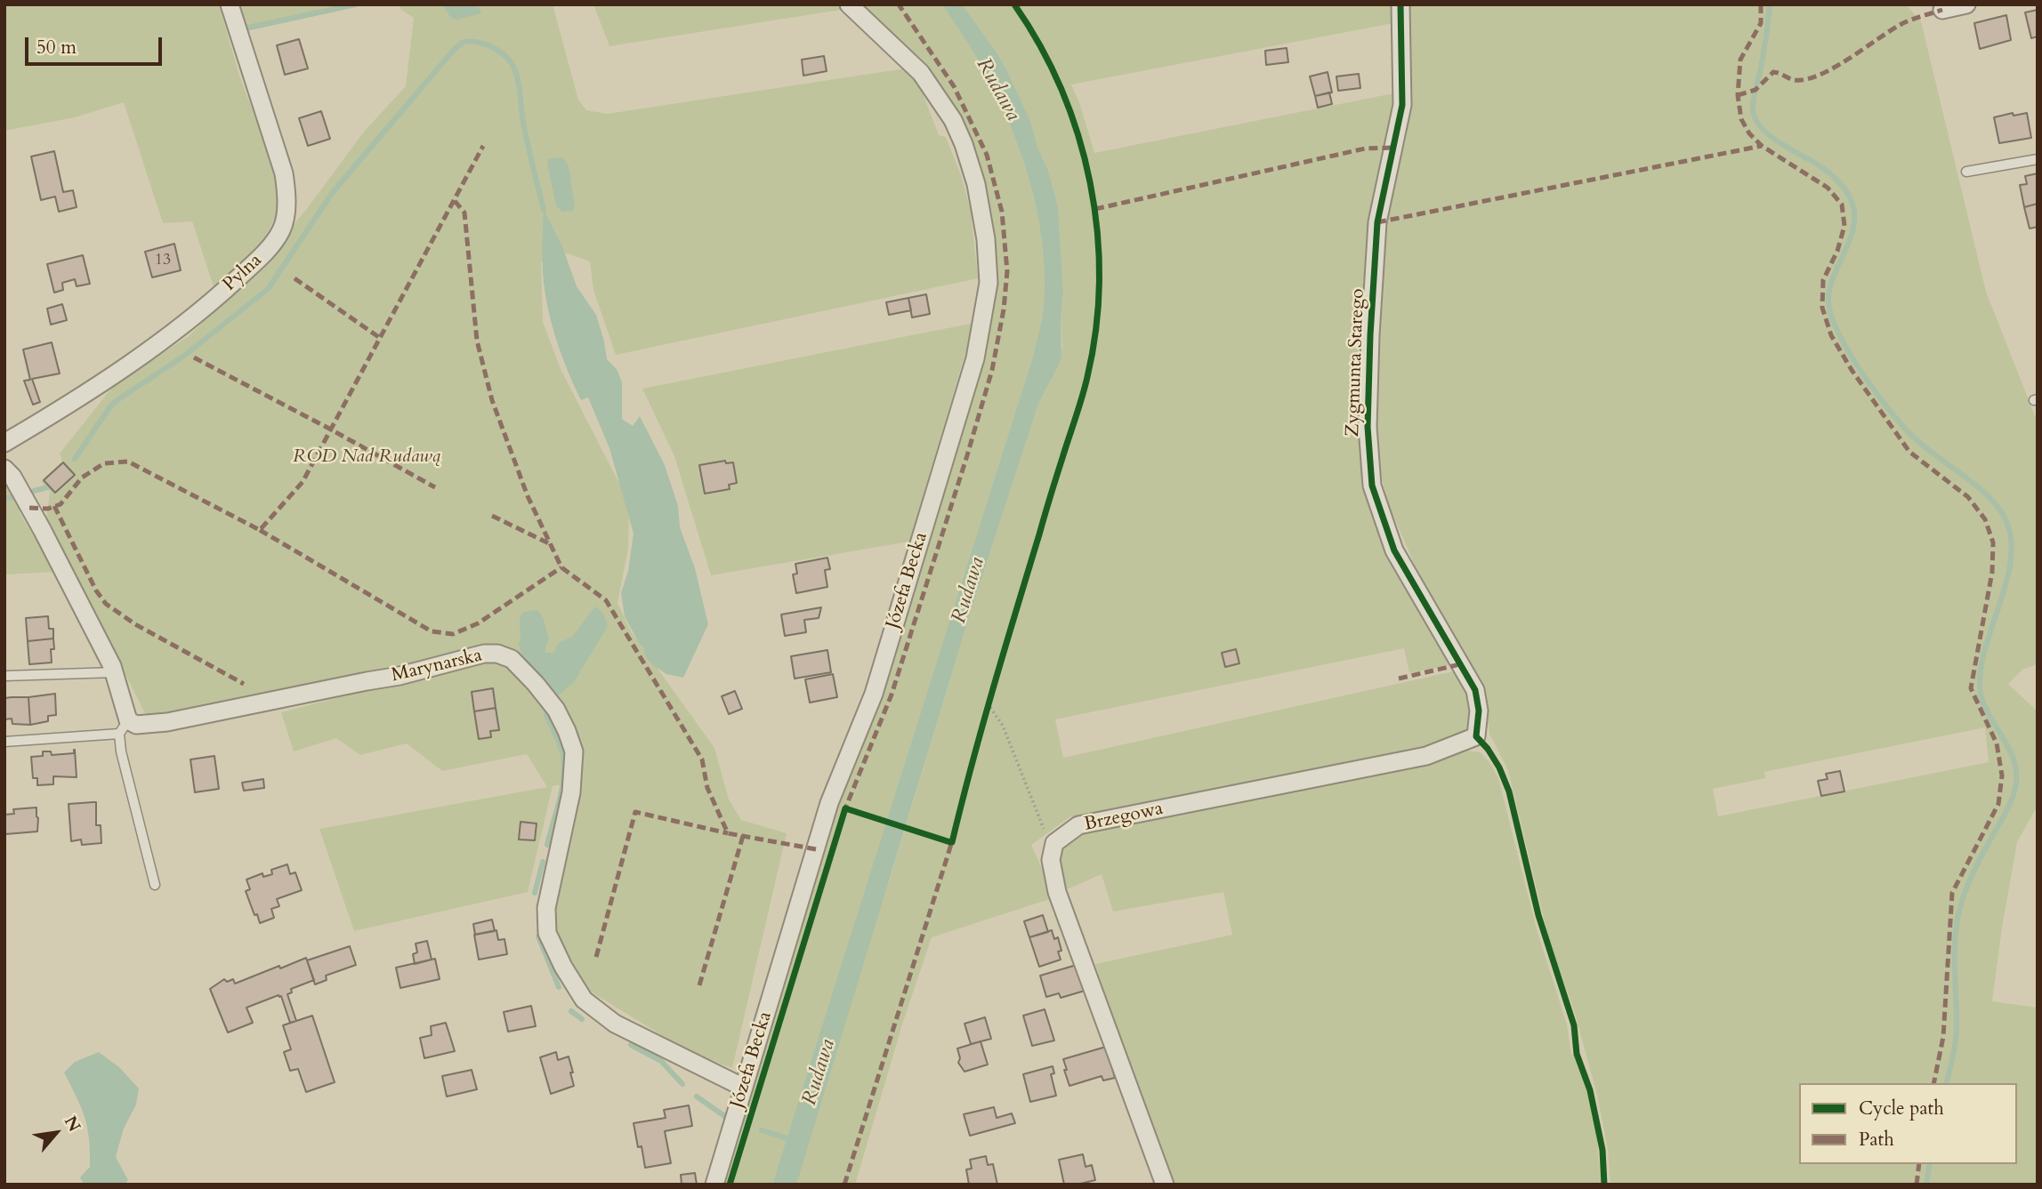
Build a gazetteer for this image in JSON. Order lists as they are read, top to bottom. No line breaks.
{"streets":{"street":["Pylna","Zygmunta Starego","Józefa Becka","Marynarska","Brzegowa"]},"crossings":[["Zygmunta Starego","Brzegowa"],["Józefa Becka","Marynarska"]],"water":["Rudawa"],"parks":["ROD Nad Rudawą"],"house_numbers":["13"],"legend":["Cycle path","Path"],"scale_bar":"50 m","north":"top right"}
